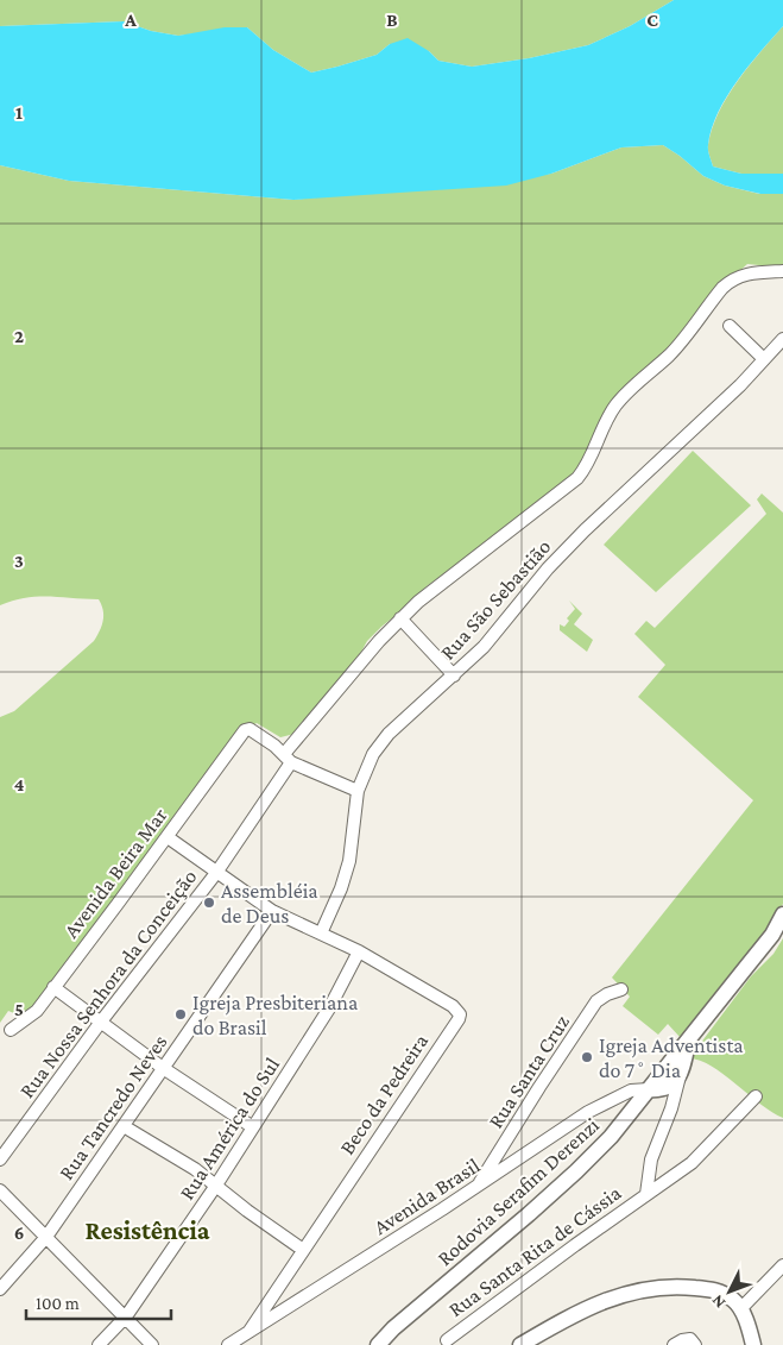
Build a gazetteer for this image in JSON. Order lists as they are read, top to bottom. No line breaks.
{"streets":{"main road":["Rodovia Serafim Derenzi"],"street":["Rua São Sebastião","Avenida Beira Mar","Rua Nossa Senhora da Conceição","Rua Santa Cruz","Beco da Pedreira","Rua Tancredo Neves","Rua América do Sul","Avenida Brasil","Rua Santa Rita de Cássia"]},"crossings":[["Rua São Sebastião","Beco da Pedreira"],["Avenida Beira Mar","Rua Nossa Senhora da Conceição"],["Avenida Beira Mar","Beco da Pedreira"],["Rua Nossa Senhora da Conceição","Beco da Pedreira"],["Rua Santa Cruz","Avenida Brasil"],["Beco da Pedreira","Rua Tancredo Neves"],["Beco da Pedreira","Rua América do Sul"],["Beco da Pedreira","Avenida Brasil"],["Rodovia Serafim Derenzi","Avenida Brasil"]],"districts":["Resistência"],"places":["Assembléia de Deus","Igreja Presbiteriana do Brasil","Igreja Adventista do 7˚ Dia"],"scale_bar":"100 m","north":"bottom left","grid":{"columns":["A","B","C"],"rows":["1","2","3","4","5","6"]}}
